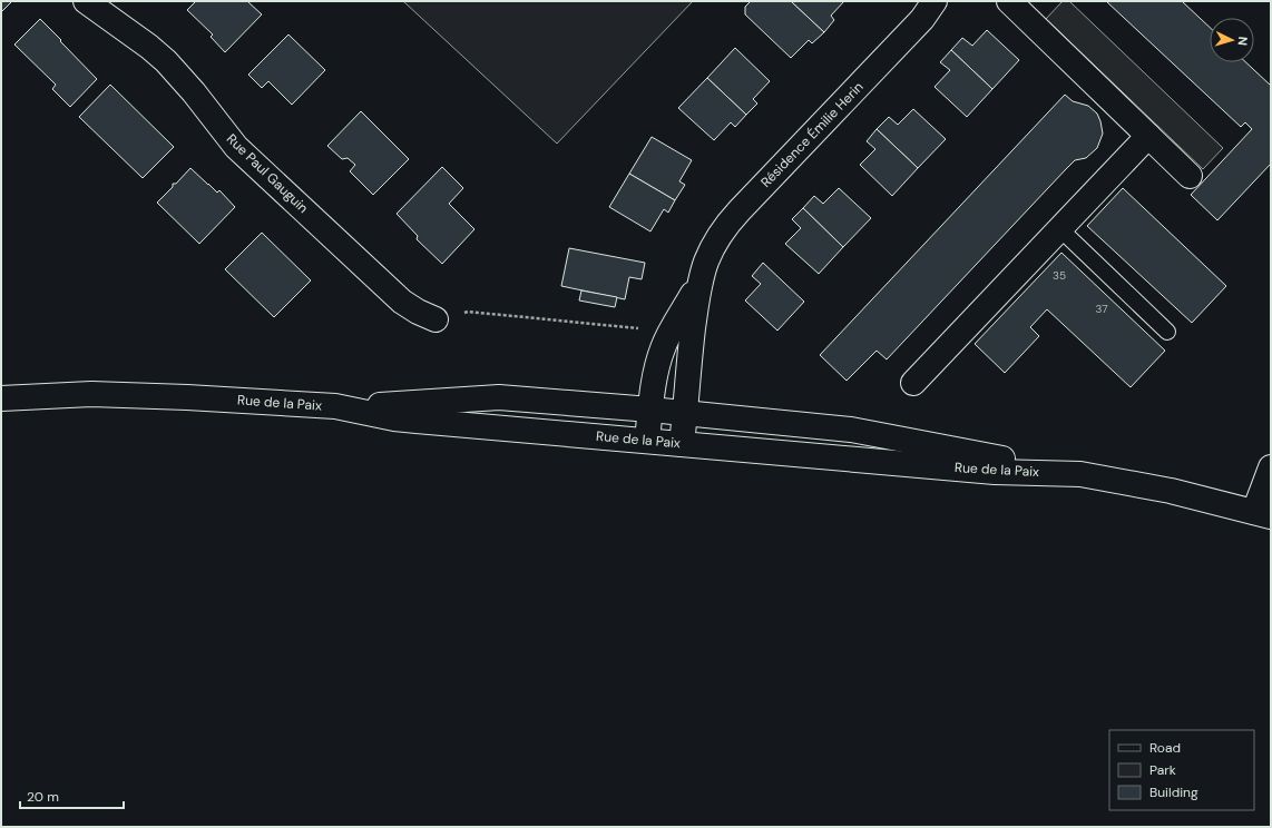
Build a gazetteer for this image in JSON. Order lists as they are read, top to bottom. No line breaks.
{"streets":{"main road":["Résidence Émilie Herin","Rue Paul Gauguin","Rue de la Paix"]},"crossings":[["Résidence Émilie Herin","Rue de la Paix"]],"house_numbers":["35","37"],"legend":["Road","Park","Building"],"scale_bar":"20 m","north":"right"}
